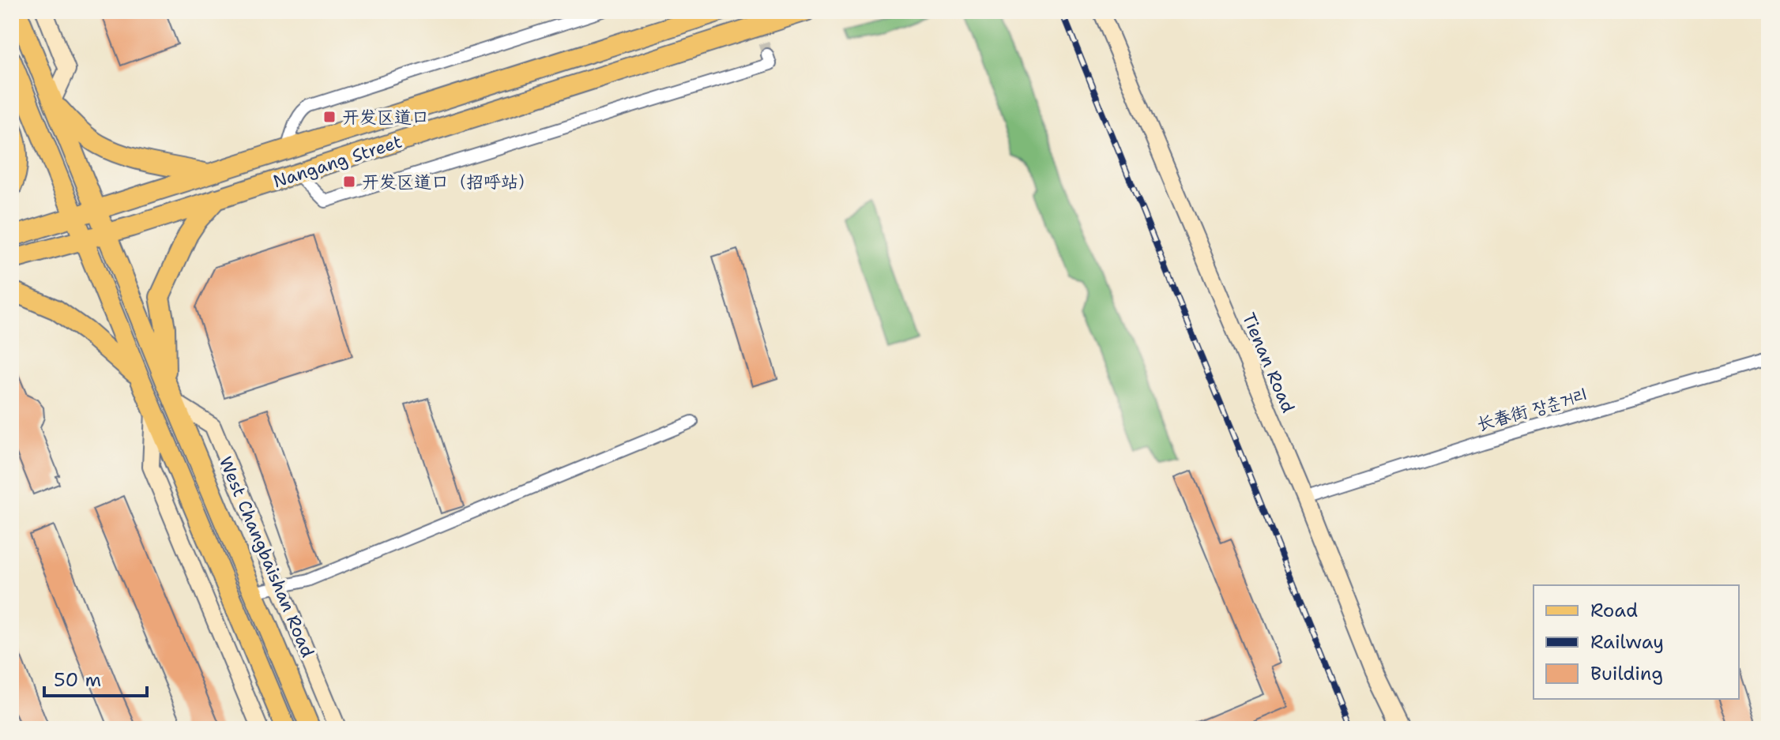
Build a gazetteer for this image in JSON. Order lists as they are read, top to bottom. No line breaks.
{"streets":{"main road":["Nangang Street","West Changbaishan Road"],"street":["Tienan Road","长春街 장춘거리"]},"crossings":[["Nangang Street","West Changbaishan Road"],["Tienan Road","长春街 장춘거리"]],"places":{"transit":["开发区道口","开发区道口（招呼站）"]},"legend":["Road","Railway","Building"],"scale_bar":"50 m"}
